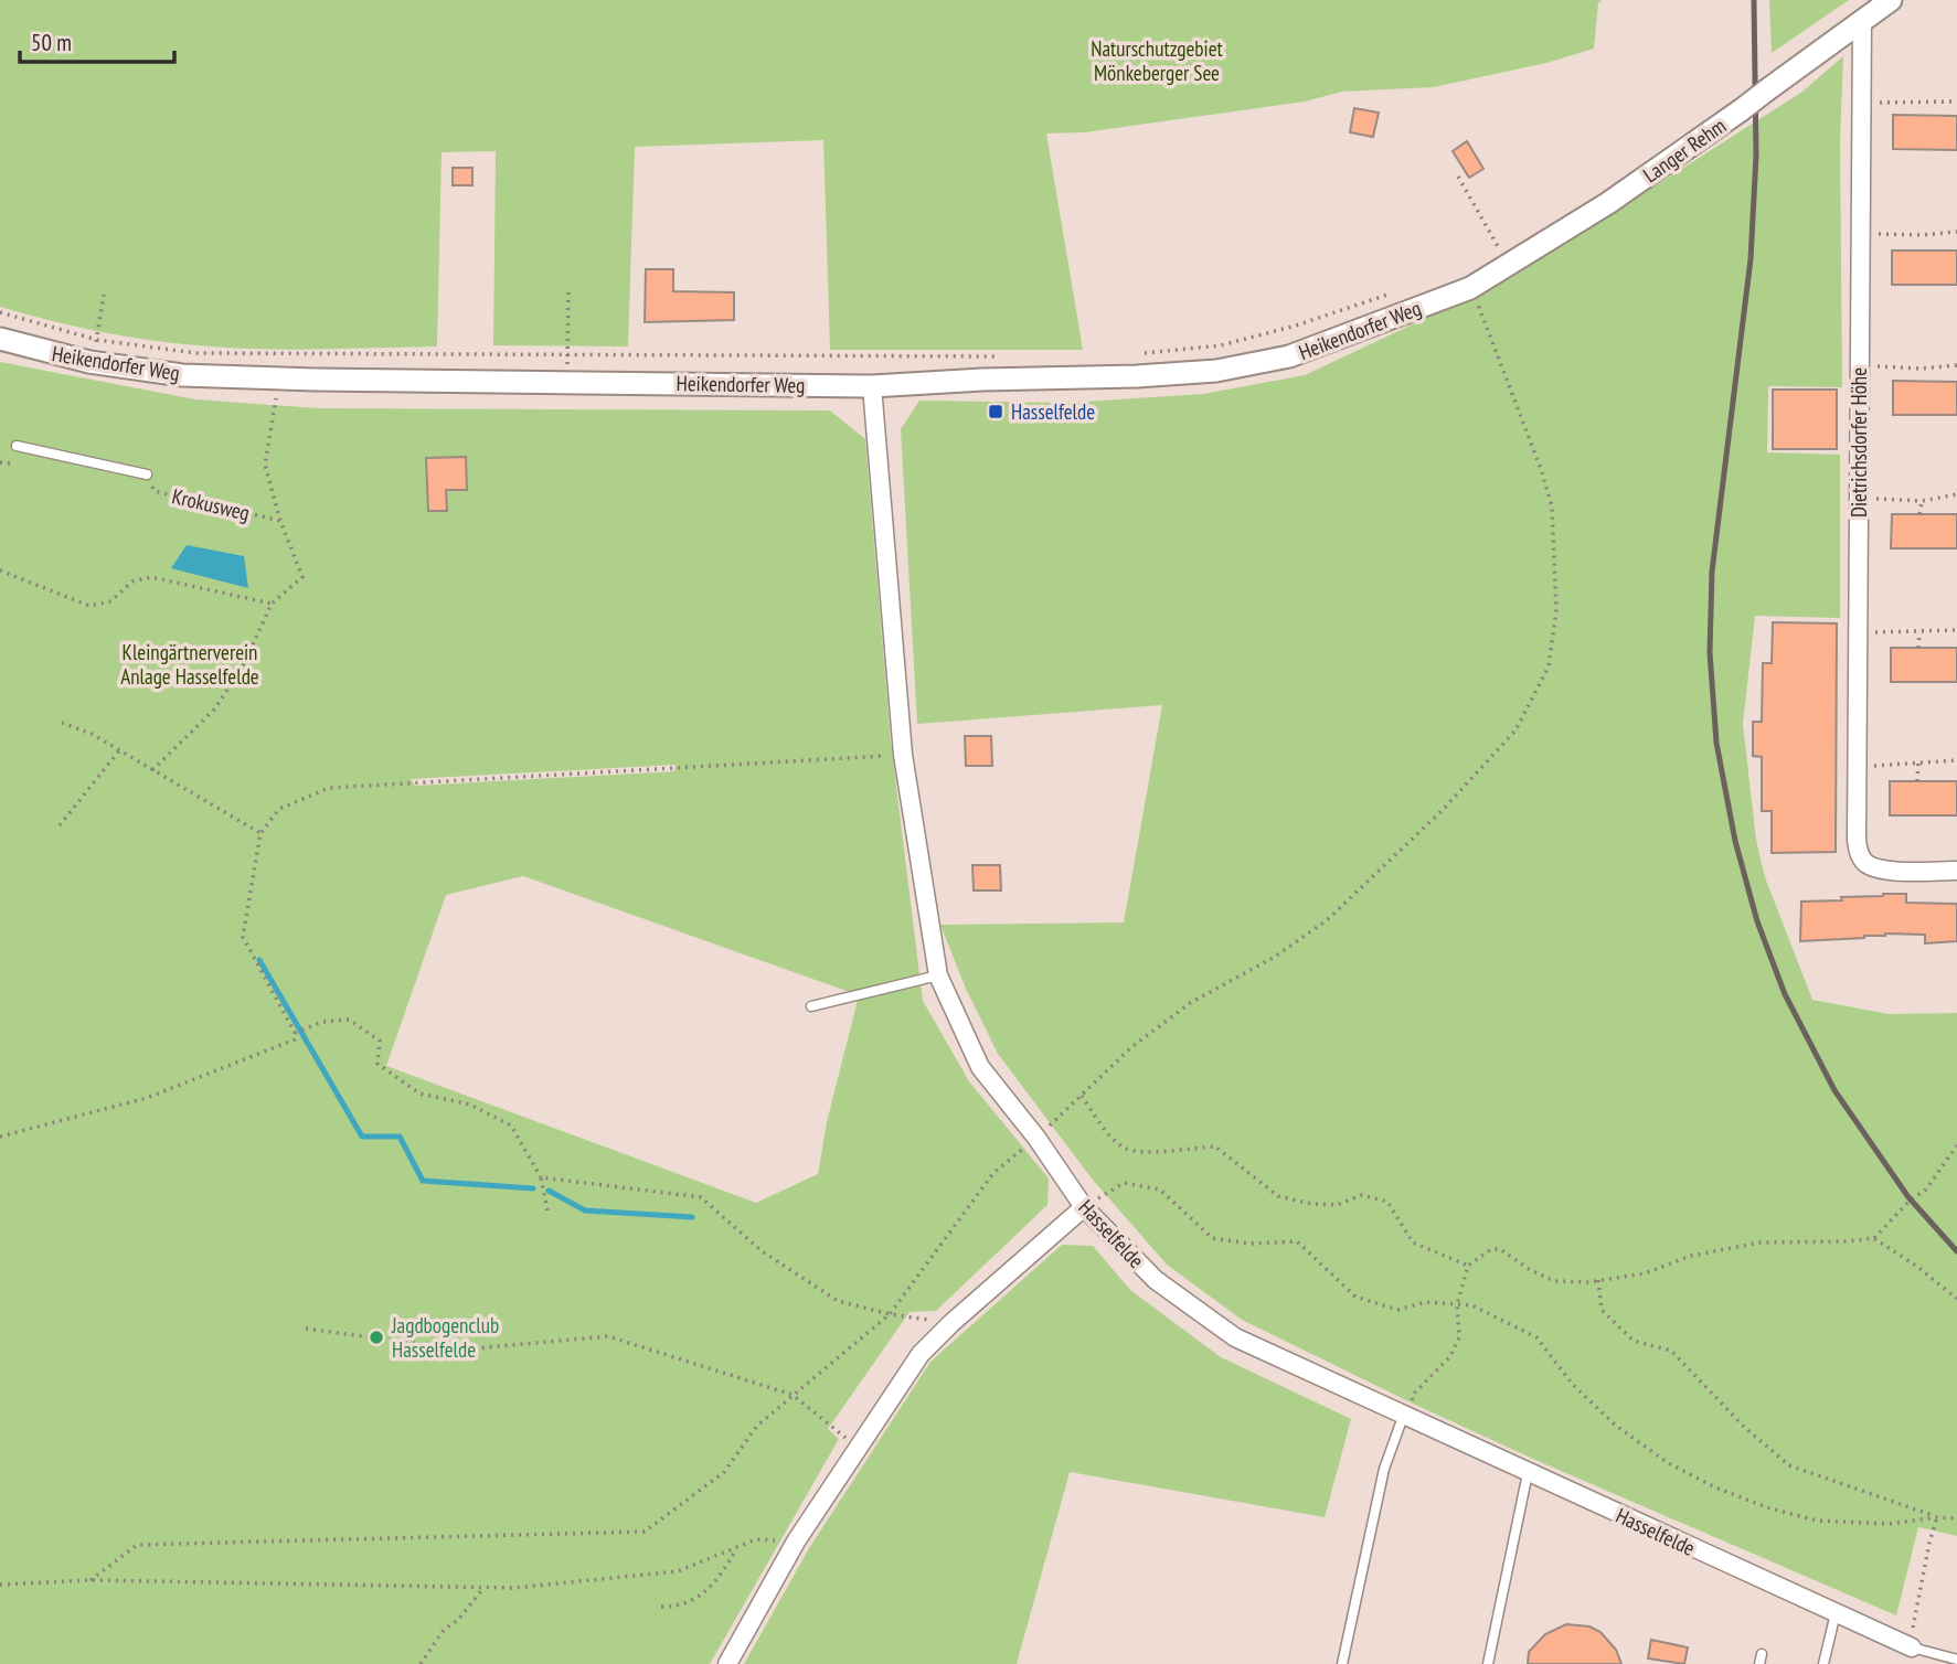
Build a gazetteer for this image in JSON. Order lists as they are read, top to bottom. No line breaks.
{"streets":{"street":["Langer Rehm","Heikendorfer Weg","Dietrichsdorfer Höhe","Hasselfelde"],"lane":["Krokusweg"]},"crossings":[["Langer Rehm","Heikendorfer Weg"],["Langer Rehm","Dietrichsdorfer Höhe"],["Heikendorfer Weg","Hasselfelde"]],"parks":["Naturschutzgebiet Mönkeberger See","Kleingärtnerverein Anlage Hasselfelde"],"places":{"transit":["Hasselfelde"],"other":["Jagdbogenclub Hasselfelde"]},"scale_bar":"50 m"}
